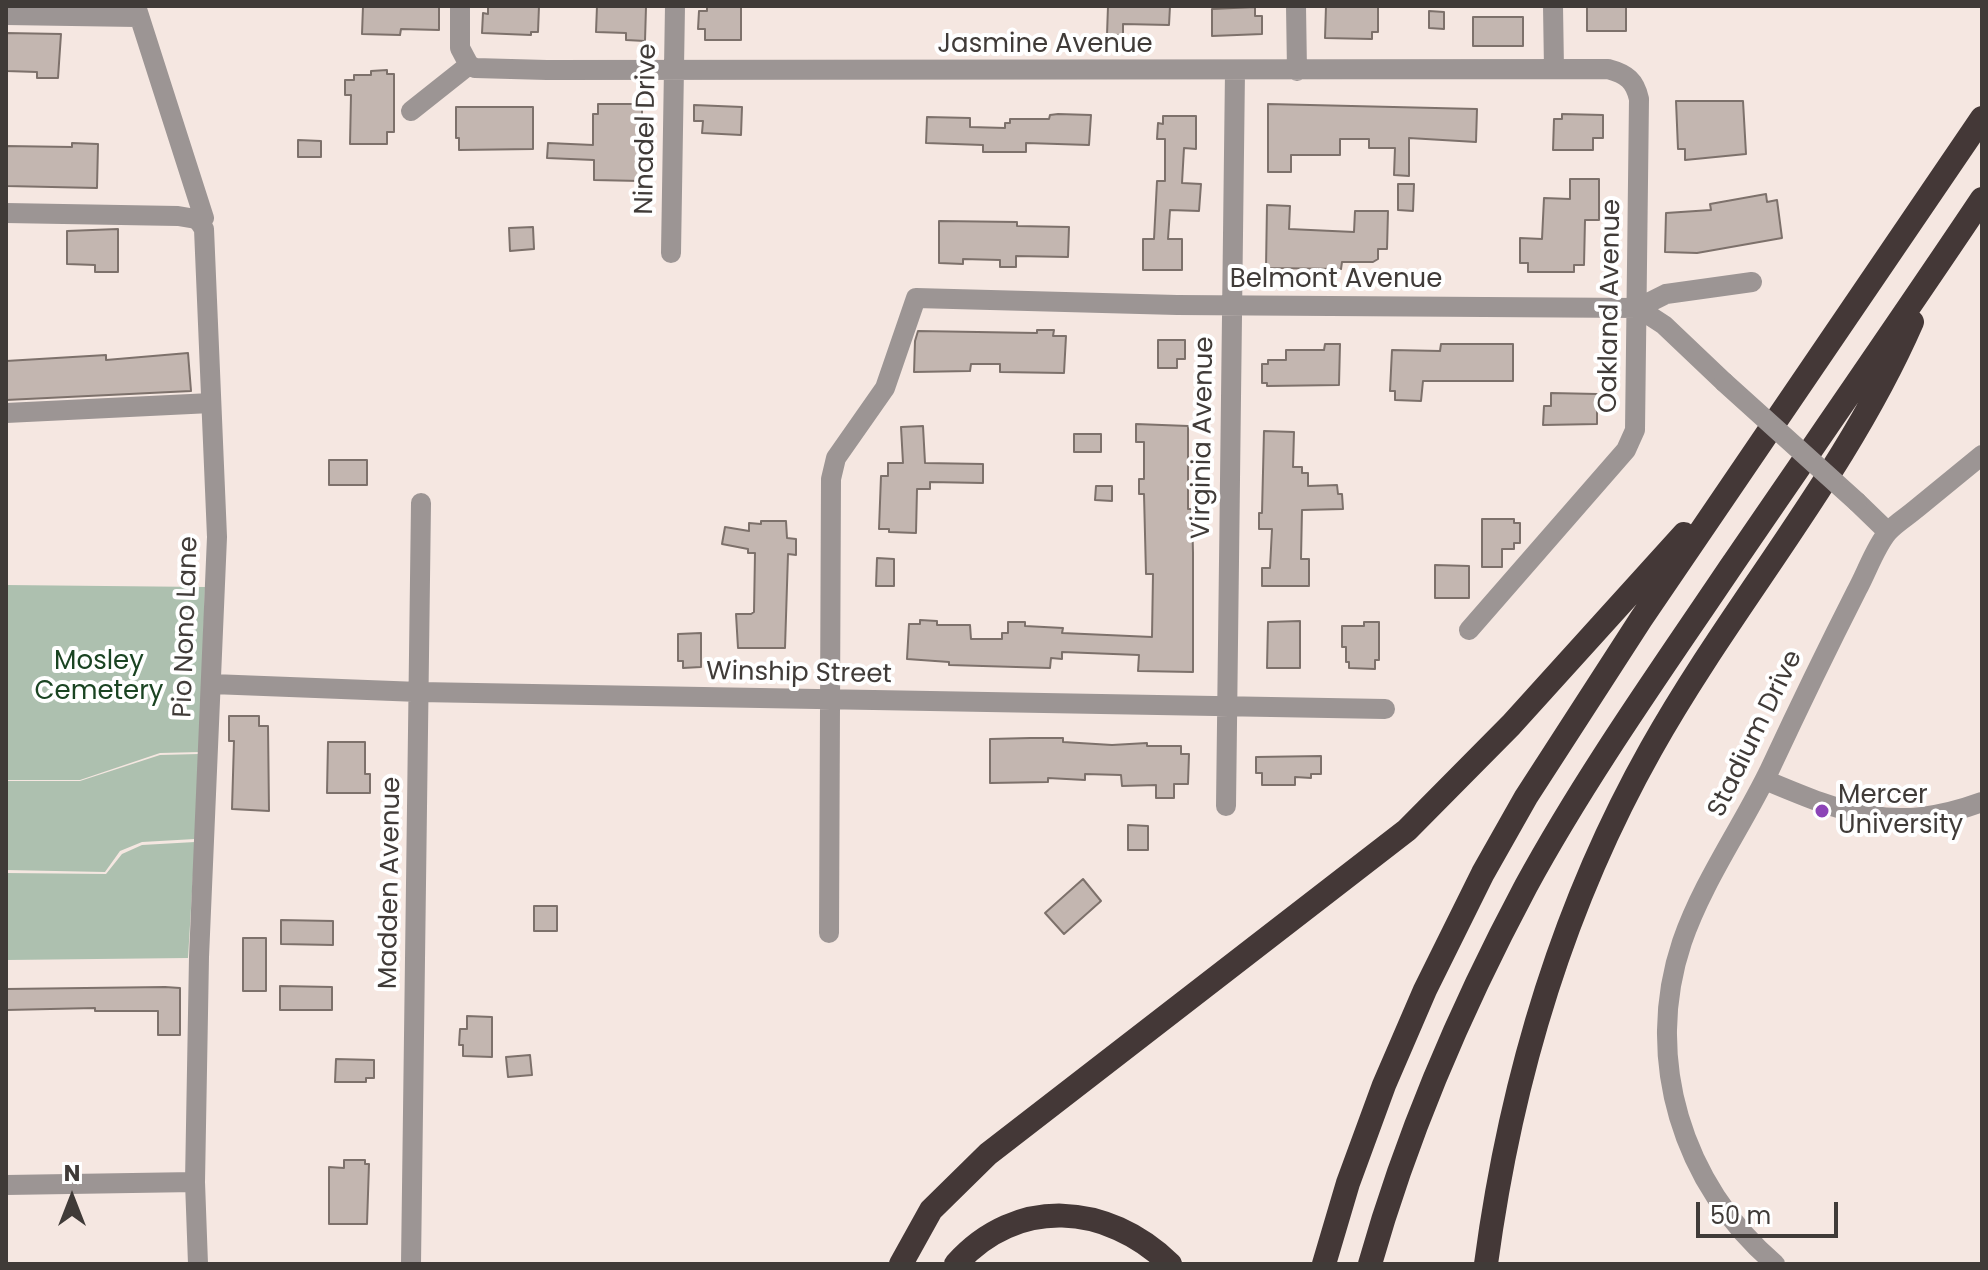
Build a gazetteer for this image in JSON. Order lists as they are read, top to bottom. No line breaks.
{"streets":{"street":["Jasmine Avenue","Ninadel Drive","Belmont Avenue","Oakland Avenue","Virginia Avenue","Pio Nono Lane","Winship Street","Stadium Drive","Madden Avenue"]},"crossings":[["Jasmine Avenue","Ninadel Drive"],["Jasmine Avenue","Oakland Avenue"],["Jasmine Avenue","Virginia Avenue"],["Belmont Avenue","Oakland Avenue"],["Belmont Avenue","Virginia Avenue"],["Belmont Avenue","Winship Street"],["Virginia Avenue","Winship Street"],["Pio Nono Lane","Winship Street"],["Winship Street","Madden Avenue"]],"parks":["Mosley Cemetery"],"places":["Mercer University"],"scale_bar":"50 m","north":"top"}
